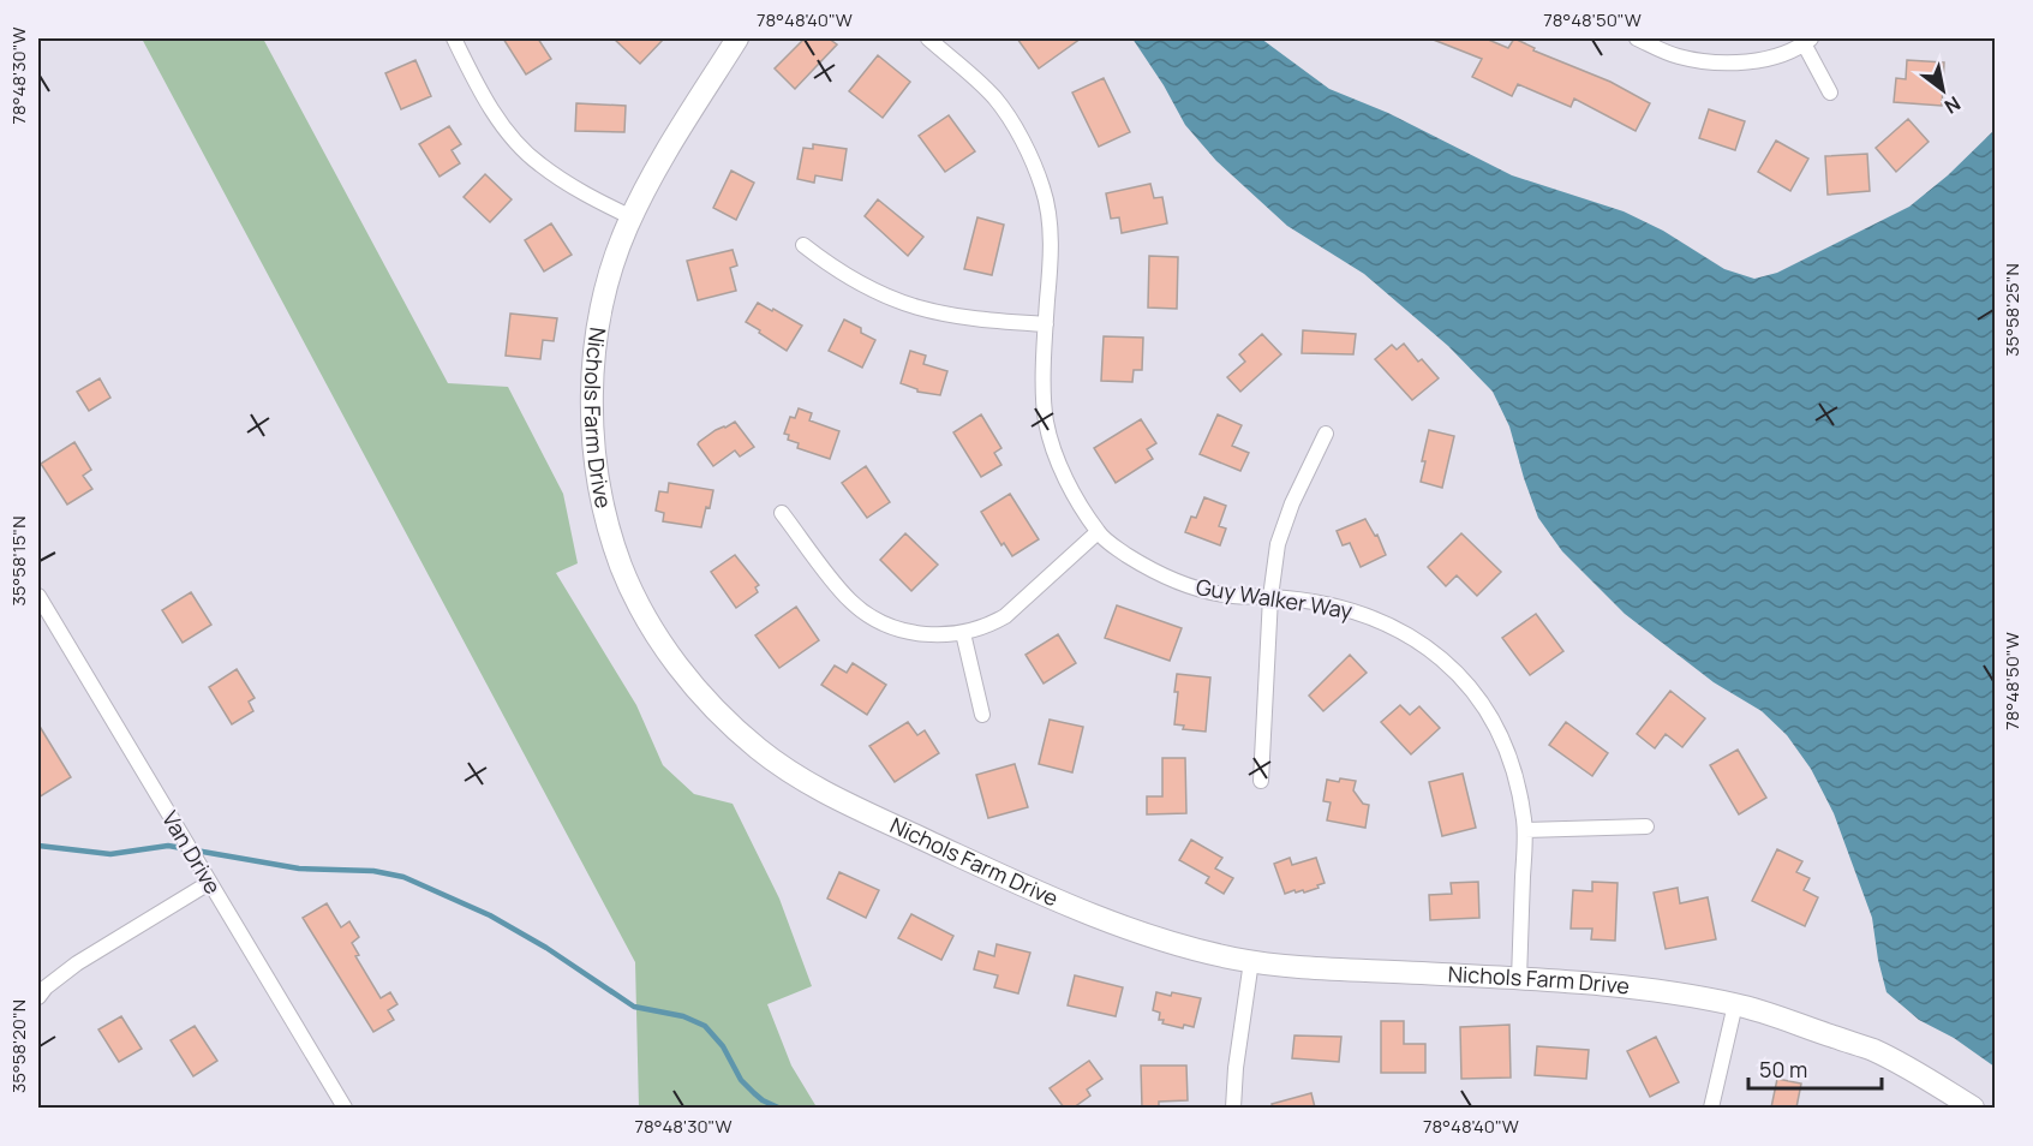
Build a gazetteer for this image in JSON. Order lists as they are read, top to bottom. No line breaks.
{"streets":{"street":["Nichols Farm Drive","Guy Walker Way","Van Drive"]},"crossings":[["Nichols Farm Drive","Guy Walker Way"]],"scale_bar":"50 m","north":"bottom right","coordinates":["78°48'40\"W","78°48'50\"W","78°48'30\"W","35°58'25\"N","35°58'15\"N","35°58'20\"N"]}
